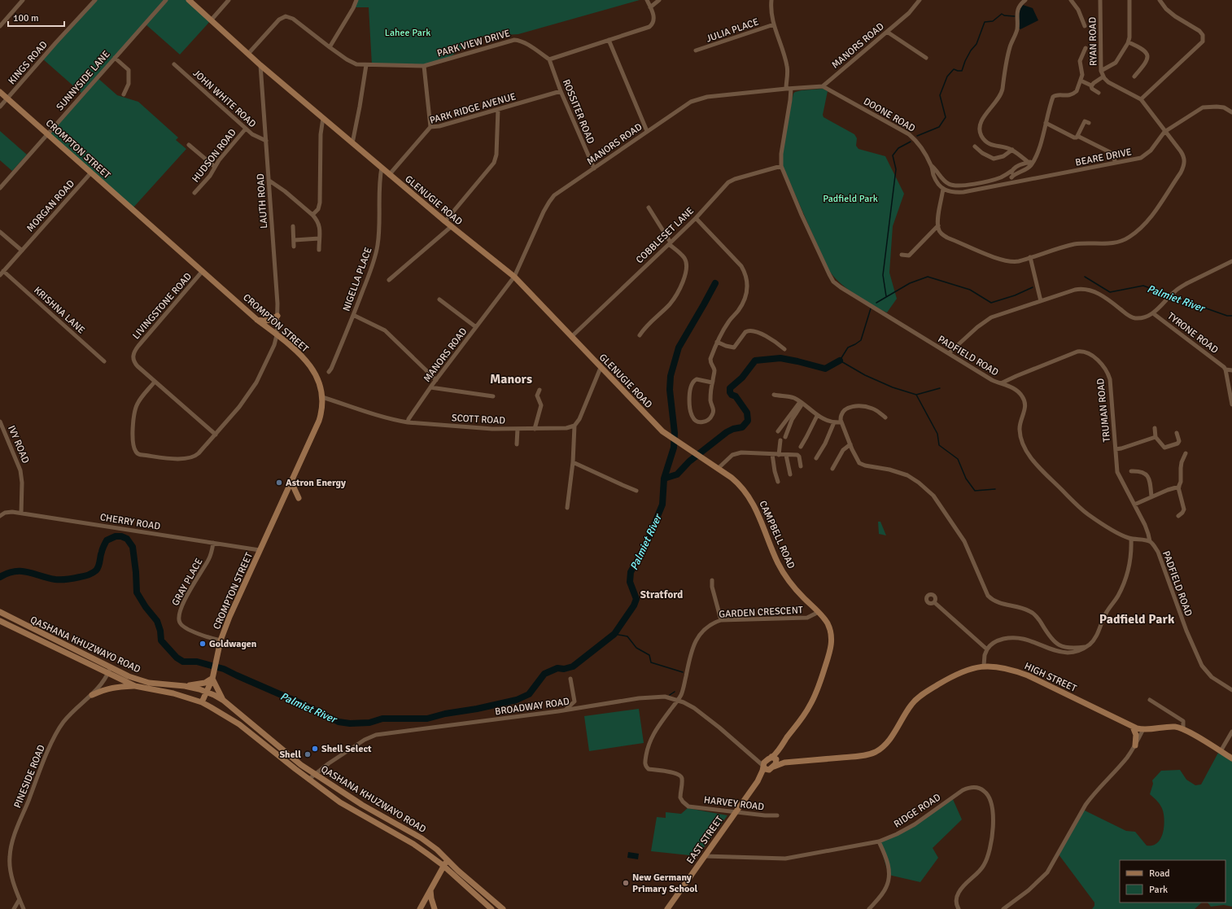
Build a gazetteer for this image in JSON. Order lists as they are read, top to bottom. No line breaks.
{"streets":{"street":["JULIA PLACE","RYAN ROAD","PARK VIEW DRIVE","MANORS ROAD","KINGS ROAD","SUNNYSIDE LANE","JOHN WHITE ROAD","PARK RIDGE AVENUE","ROSSITER ROAD","DOONE ROAD","CROMPTON STREET","HUDSON ROAD","BEARE DRIVE","GLENUGIE ROAD","LAUTH ROAD","MORGAN ROAD","COBBLESET LANE","NIGELLA PLACE","LIVINGSTONE ROAD","KRISHNA LANE","TYRONE ROAD","PADFIELD ROAD","TRUMAN ROAD","SCOTT ROAD","IVY ROAD","CHERRY ROAD","CAMPBELL ROAD","GRAY PLACE","GARDEN CRESCENT","QASHANA KHUZWAYO ROAD","HIGH STREET","BROADWAY ROAD","PINESIDE ROAD","HARVEY ROAD","RIDGE ROAD","EAST STREET"]},"crossings":[["RYAN ROAD","BEARE DRIVE"],["PARK VIEW DRIVE","ROSSITER ROAD"],["PARK VIEW DRIVE","GLENUGIE ROAD"],["MANORS ROAD","ROSSITER ROAD"],["MANORS ROAD","DOONE ROAD"],["MANORS ROAD","GLENUGIE ROAD"],["MANORS ROAD","PADFIELD ROAD"],["MANORS ROAD","SCOTT ROAD"],["KINGS ROAD","CROMPTON STREET"],["SUNNYSIDE LANE","CROMPTON STREET"],["JOHN WHITE ROAD","HUDSON ROAD"],["JOHN WHITE ROAD","LAUTH ROAD"],["PARK RIDGE AVENUE","ROSSITER ROAD"],["PARK RIDGE AVENUE","GLENUGIE ROAD"],["DOONE ROAD","BEARE DRIVE"],["CROMPTON STREET","LAUTH ROAD"],["CROMPTON STREET","MORGAN ROAD"],["CROMPTON STREET","LIVINGSTONE ROAD"],["CROMPTON STREET","SCOTT ROAD"],["CROMPTON STREET","CHERRY ROAD"],["CROMPTON STREET","GRAY PLACE"],["CROMPTON STREET","QASHANA KHUZWAYO ROAD"],["GLENUGIE ROAD","LAUTH ROAD"],["GLENUGIE ROAD","COBBLESET LANE"],["GLENUGIE ROAD","NIGELLA PLACE"],["GLENUGIE ROAD","CAMPBELL ROAD"],["LAUTH ROAD","LIVINGSTONE ROAD"],["COBBLESET LANE","PADFIELD ROAD"],["PADFIELD ROAD","TRUMAN ROAD"],["IVY ROAD","CHERRY ROAD"],["CHERRY ROAD","GRAY PLACE"],["CAMPBELL ROAD","GARDEN CRESCENT"],["CAMPBELL ROAD","HIGH STREET"],["CAMPBELL ROAD","BROADWAY ROAD"],["CAMPBELL ROAD","EAST STREET"],["GARDEN CRESCENT","BROADWAY ROAD"],["GARDEN CRESCENT","HARVEY ROAD"],["QASHANA KHUZWAYO ROAD","BROADWAY ROAD"],["QASHANA KHUZWAYO ROAD","PINESIDE ROAD"],["HIGH STREET","BROADWAY ROAD"],["HIGH STREET","EAST STREET"],["BROADWAY ROAD","EAST STREET"],["HARVEY ROAD","EAST STREET"],["RIDGE ROAD","EAST STREET"]],"districts":["Manors","Stratford","Padfield Park"],"water":["Palmiet River"],"parks":["Lahee Park","Padfield Park"],"places":["Astron Energy","Goldwagen","Shell Select","Shell","New Germany Primary School"],"legend":["Road","Park"],"scale_bar":"100 m"}
